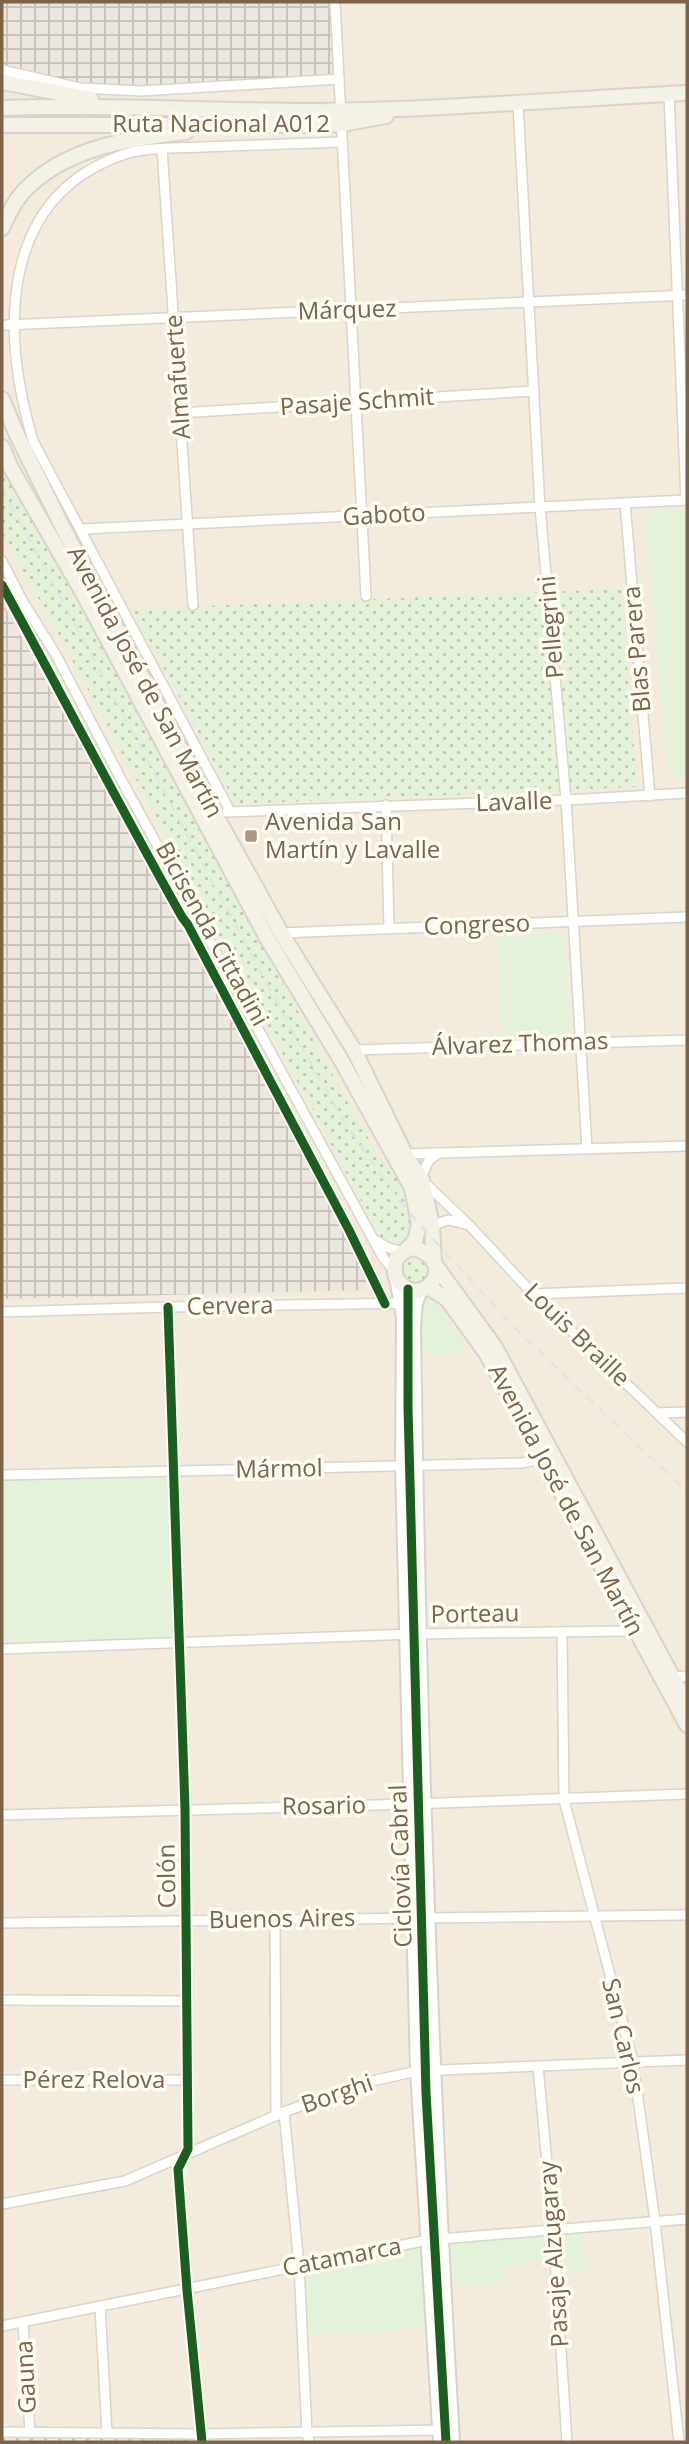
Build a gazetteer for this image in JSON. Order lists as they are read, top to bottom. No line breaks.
{"streets":{"main road":["Ruta Nacional A012","Avenida José de San Martín"],"street":["Márquez","Almafuerte","Pasaje Schmit","Gaboto","Pellegrini","Blas Parera","Lavalle","Congreso","Álvarez Thomas","Cervera","Louis Braille","Mármol","Porteau","Rosario","Colón","Buenos Aires","San Carlos","Pérez Relova","Borghi","Pasaje Alzugaray","Catamarca","Gauna"],"cycle path":["Bicisenda Cittadini","Ciclovía Cabral"]},"crossings":[["Ruta Nacional A012","Pellegrini"],["Márquez","Almafuerte"],["Márquez","Pellegrini"],["Almafuerte","Pasaje Schmit"],["Almafuerte","Gaboto"],["Pasaje Schmit","Pellegrini"],["Gaboto","Pellegrini"],["Gaboto","Blas Parera"],["Pellegrini","Lavalle"],["Pellegrini","Congreso"],["Pellegrini","Álvarez Thomas"],["Blas Parera","Lavalle"],["Avenida José de San Martín","Lavalle"],["Avenida José de San Martín","Congreso"],["Avenida José de San Martín","Álvarez Thomas"],["Avenida José de San Martín","Cervera"],["Avenida José de San Martín","Louis Braille"],["Avenida José de San Martín","Mármol"],["Avenida José de San Martín","Porteau"],["Cervera","Colón"],["Mármol","Colón"],["Porteau","Colón"],["Porteau","San Carlos"],["Rosario","Colón"],["Rosario","San Carlos"],["Colón","Buenos Aires"],["Colón","Pérez Relova"],["Colón","Borghi"],["Colón","Catamarca"],["Buenos Aires","San Carlos"],["San Carlos","Borghi"],["San Carlos","Catamarca"],["Borghi","Pasaje Alzugaray"],["Pasaje Alzugaray","Catamarca"],["Catamarca","Gauna"]],"places":{"transit":["Avenida San Martín y Lavalle"]}}
